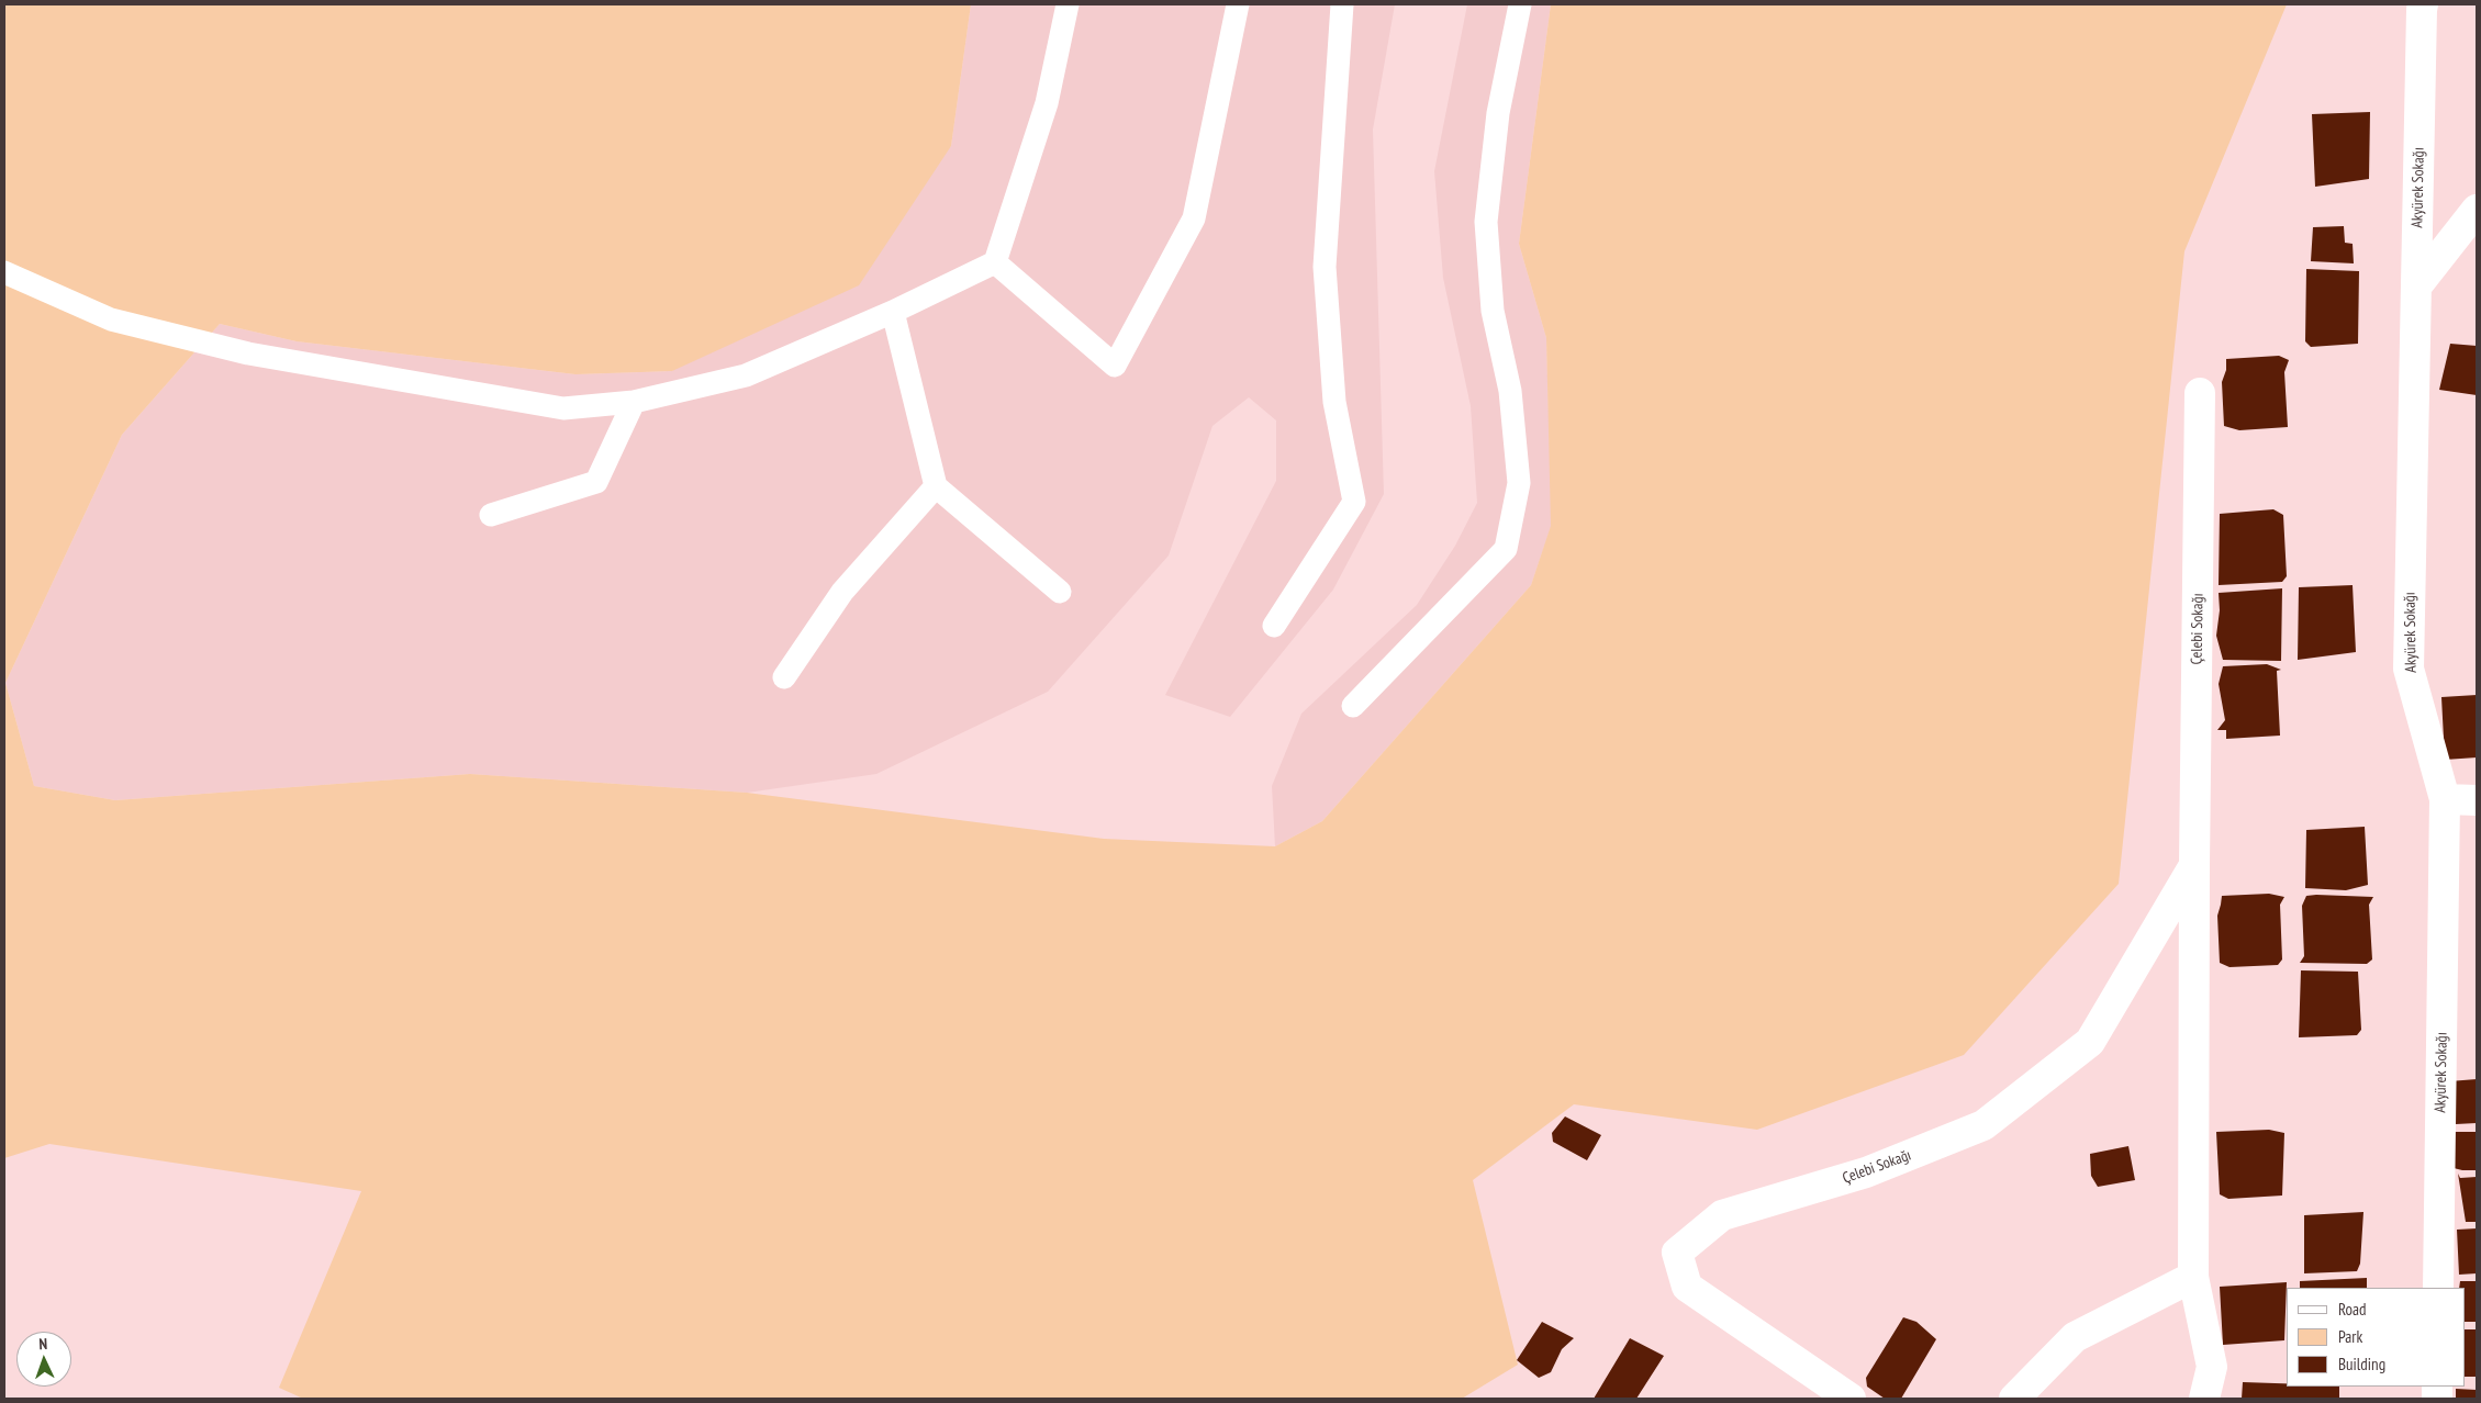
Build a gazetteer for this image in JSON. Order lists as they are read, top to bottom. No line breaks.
{"streets":{"street":["Akyürek Sokağı","Çelebi Sokağı"]},"legend":["Road","Park","Building"],"north":"top"}
